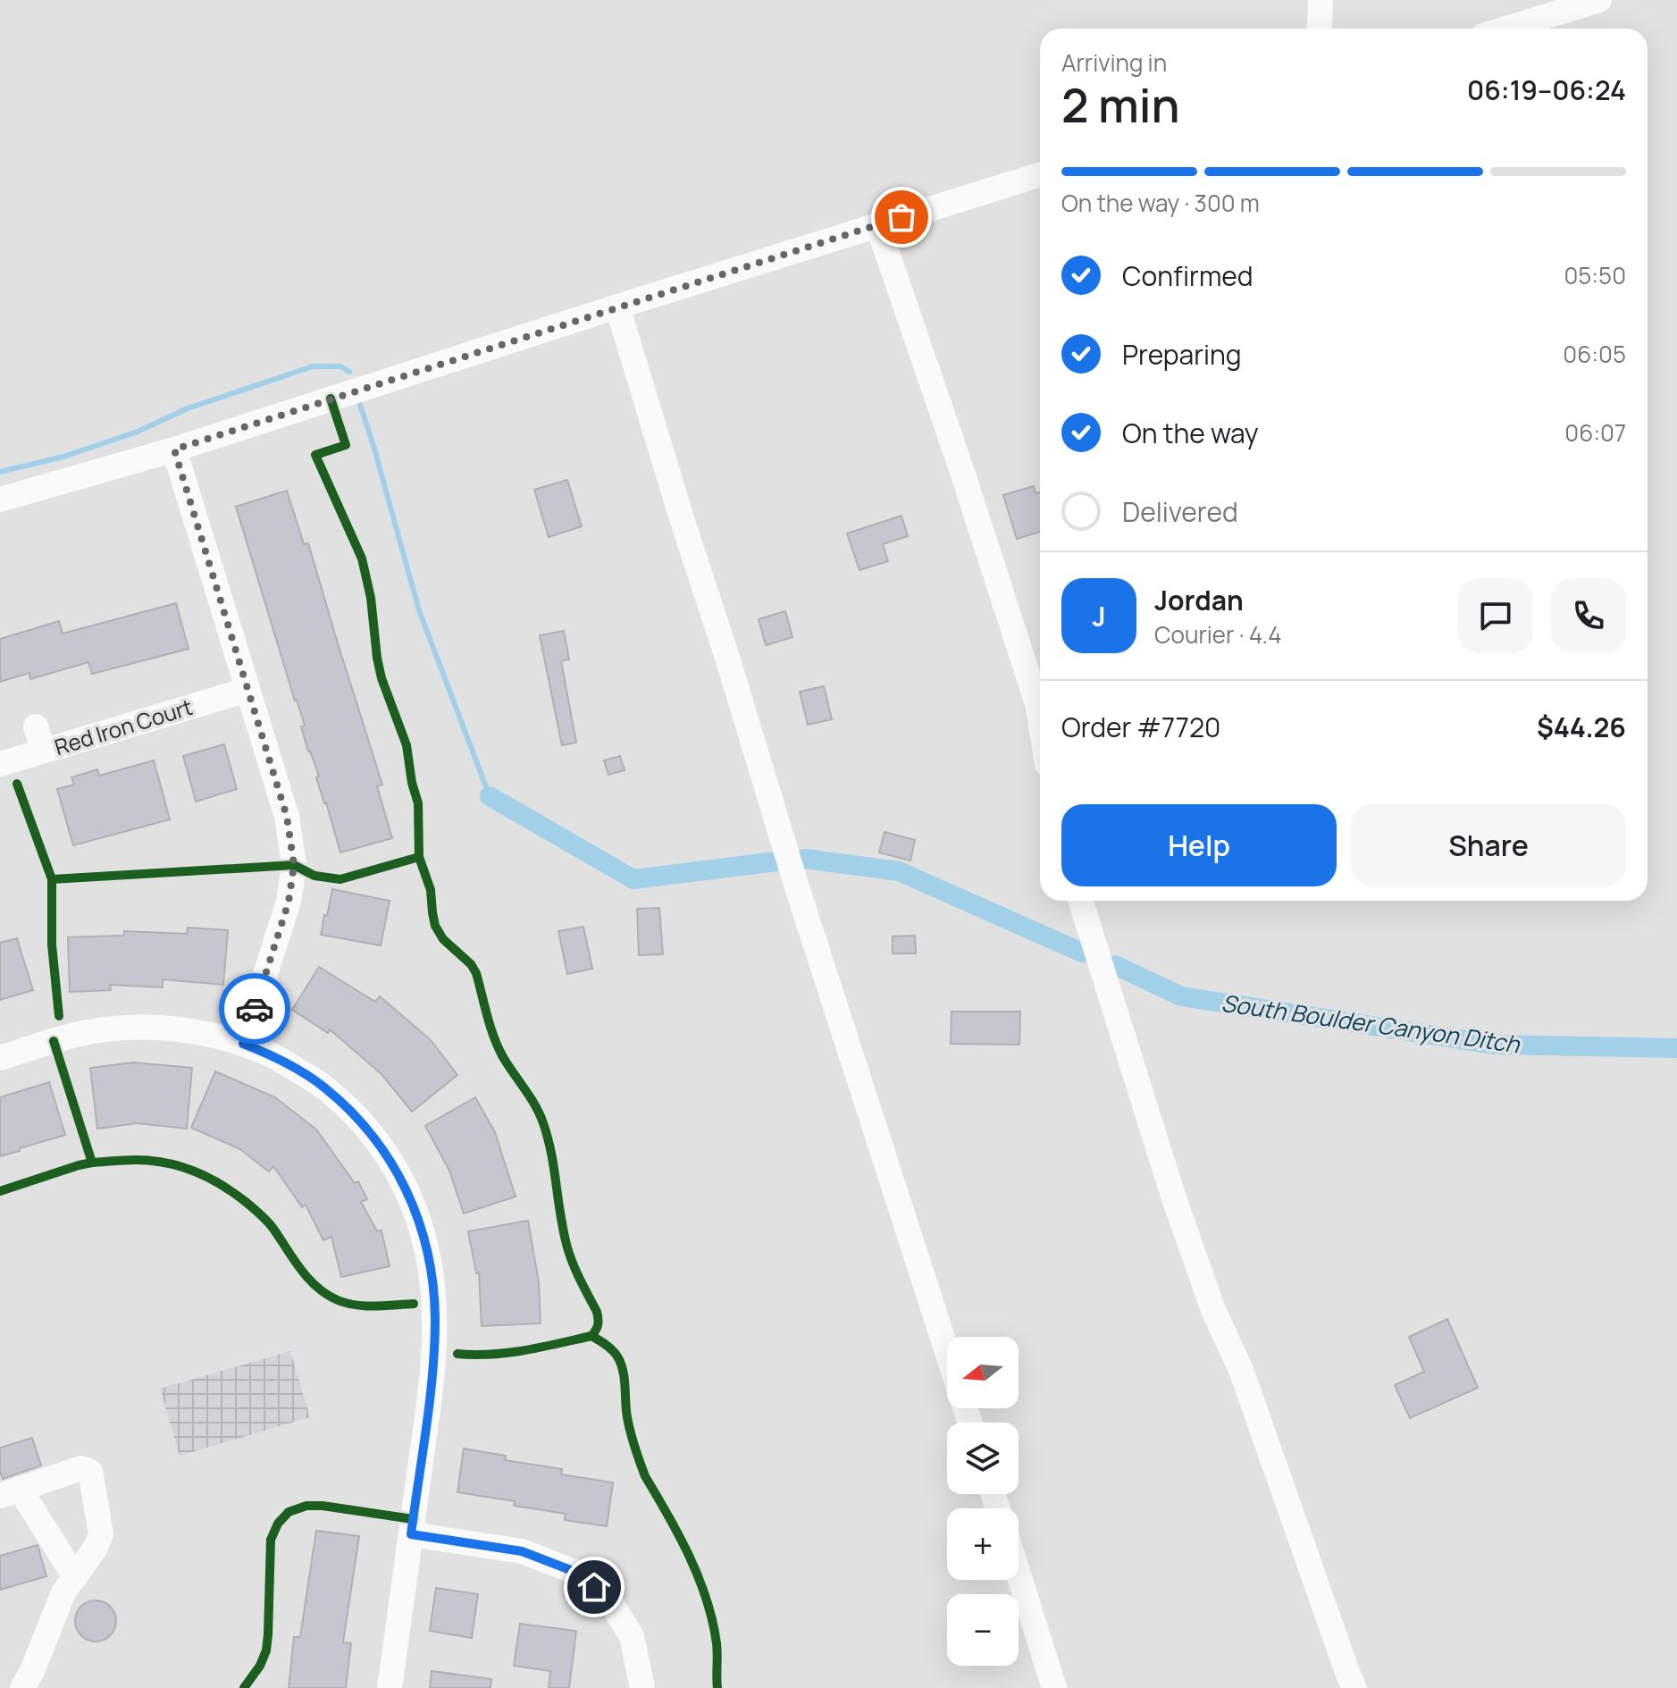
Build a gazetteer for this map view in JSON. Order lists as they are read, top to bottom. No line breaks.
{"streets":{"street":["Red Iron Court"]},"water":["South Boulder Canyon Ditch"],"north":"left","page":{"heading":["2 min","Arriving in","06:19–06:24"],"panel":["Jordan","Courier · 4.4","Order #7720","$44.26"],"bar":"On the way · 300 m","list":[["Confirmed","05:50"],["Preparing","06:05"],["On the way","06:07"],"Delivered"],"round":"J","buttons":["Help","Share"],"map_buttons":["+","−"]}}
